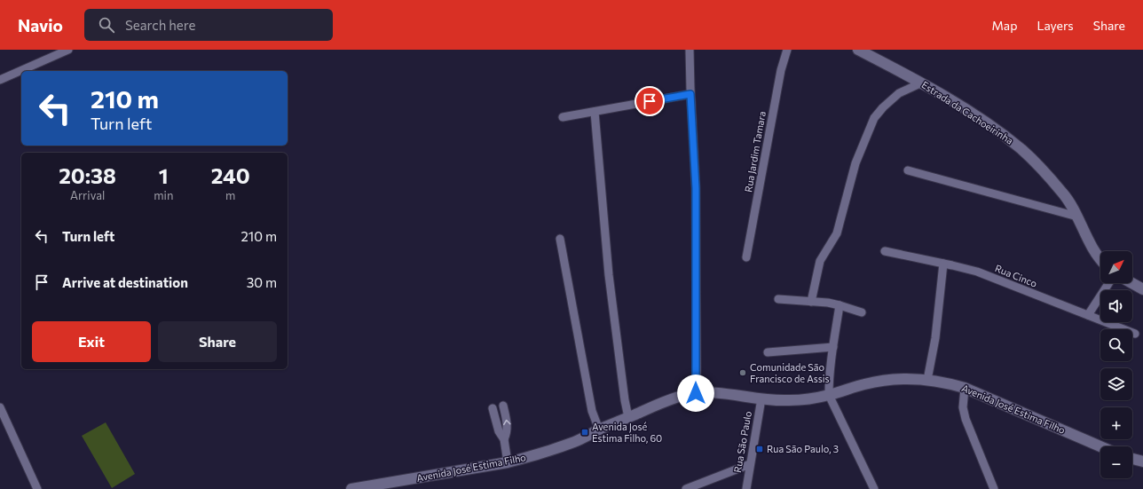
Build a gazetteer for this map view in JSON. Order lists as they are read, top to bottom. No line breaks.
{"streets":{"street":["Estrada da Cachoeirinha","Rua Jardim Tamara","Rua Cinco","Avenida José Estima Filho","Rua São Paulo"]},"crossings":[["Avenida José Estima Filho","Rua São Paulo"]],"places":{"other":["Comunidade São Francisco de Assis"],"transit":["Avenida José Estima Filho, 60","Rua São Paulo, 3"]},"north":"top right","page":{"header":"Navio","search":"Search here","nav":["Map","Layers","Share"],"turn":["210 m","Turn left"],"eta":["20:38","Arrival","1","min","240","m"],"list":[{"name":"Turn left","value":"210 m"},{"name":"Arrive at destination","value":"30 m"}],"map_buttons":["+","−"],"buttons":["Exit","Share"]}}
